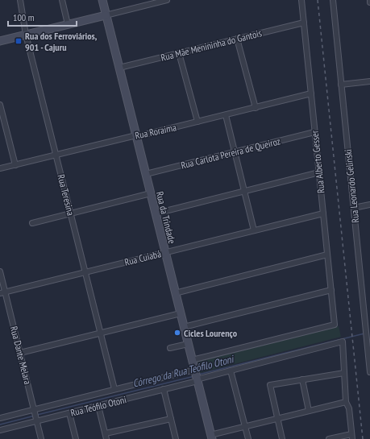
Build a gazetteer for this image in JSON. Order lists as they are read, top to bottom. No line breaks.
{"streets":{"main road":["Rua da Trindade"],"street":["Rua Mãe Menininha do Gantois","Rua Roraima","Rua Carlota Pereira de Queiroz","Rua Alberto Gesser","Rua Leonardo Gelinski","Rua Teresina","Rua Cuiabá","Rua Dante Melara","Rua Teófilo Otoni"]},"crossings":[["Rua Mãe Menininha do Gantois","Rua Alberto Gesser"],["Rua Mãe Menininha do Gantois","Rua da Trindade"],["Rua Roraima","Rua Alberto Gesser"],["Rua Roraima","Rua Teresina"],["Rua Roraima","Rua da Trindade"],["Rua Carlota Pereira de Queiroz","Rua Alberto Gesser"],["Rua Carlota Pereira de Queiroz","Rua da Trindade"],["Rua Alberto Gesser","Rua da Trindade"],["Rua Alberto Gesser","Rua Cuiabá"],["Rua Teresina","Rua Cuiabá"],["Rua Teresina","Rua Teófilo Otoni"],["Rua da Trindade","Rua Cuiabá"],["Rua da Trindade","Rua Teófilo Otoni"],["Rua Cuiabá","Rua Dante Melara"],["Rua Dante Melara","Rua Teófilo Otoni"]],"water":["Córrego da Rua Teófilo Otoni"],"places":{"transit":["Rua dos Ferroviários, 901 - Cajuru"],"other":["Cicles Lourenço"]},"scale_bar":"100 m"}
